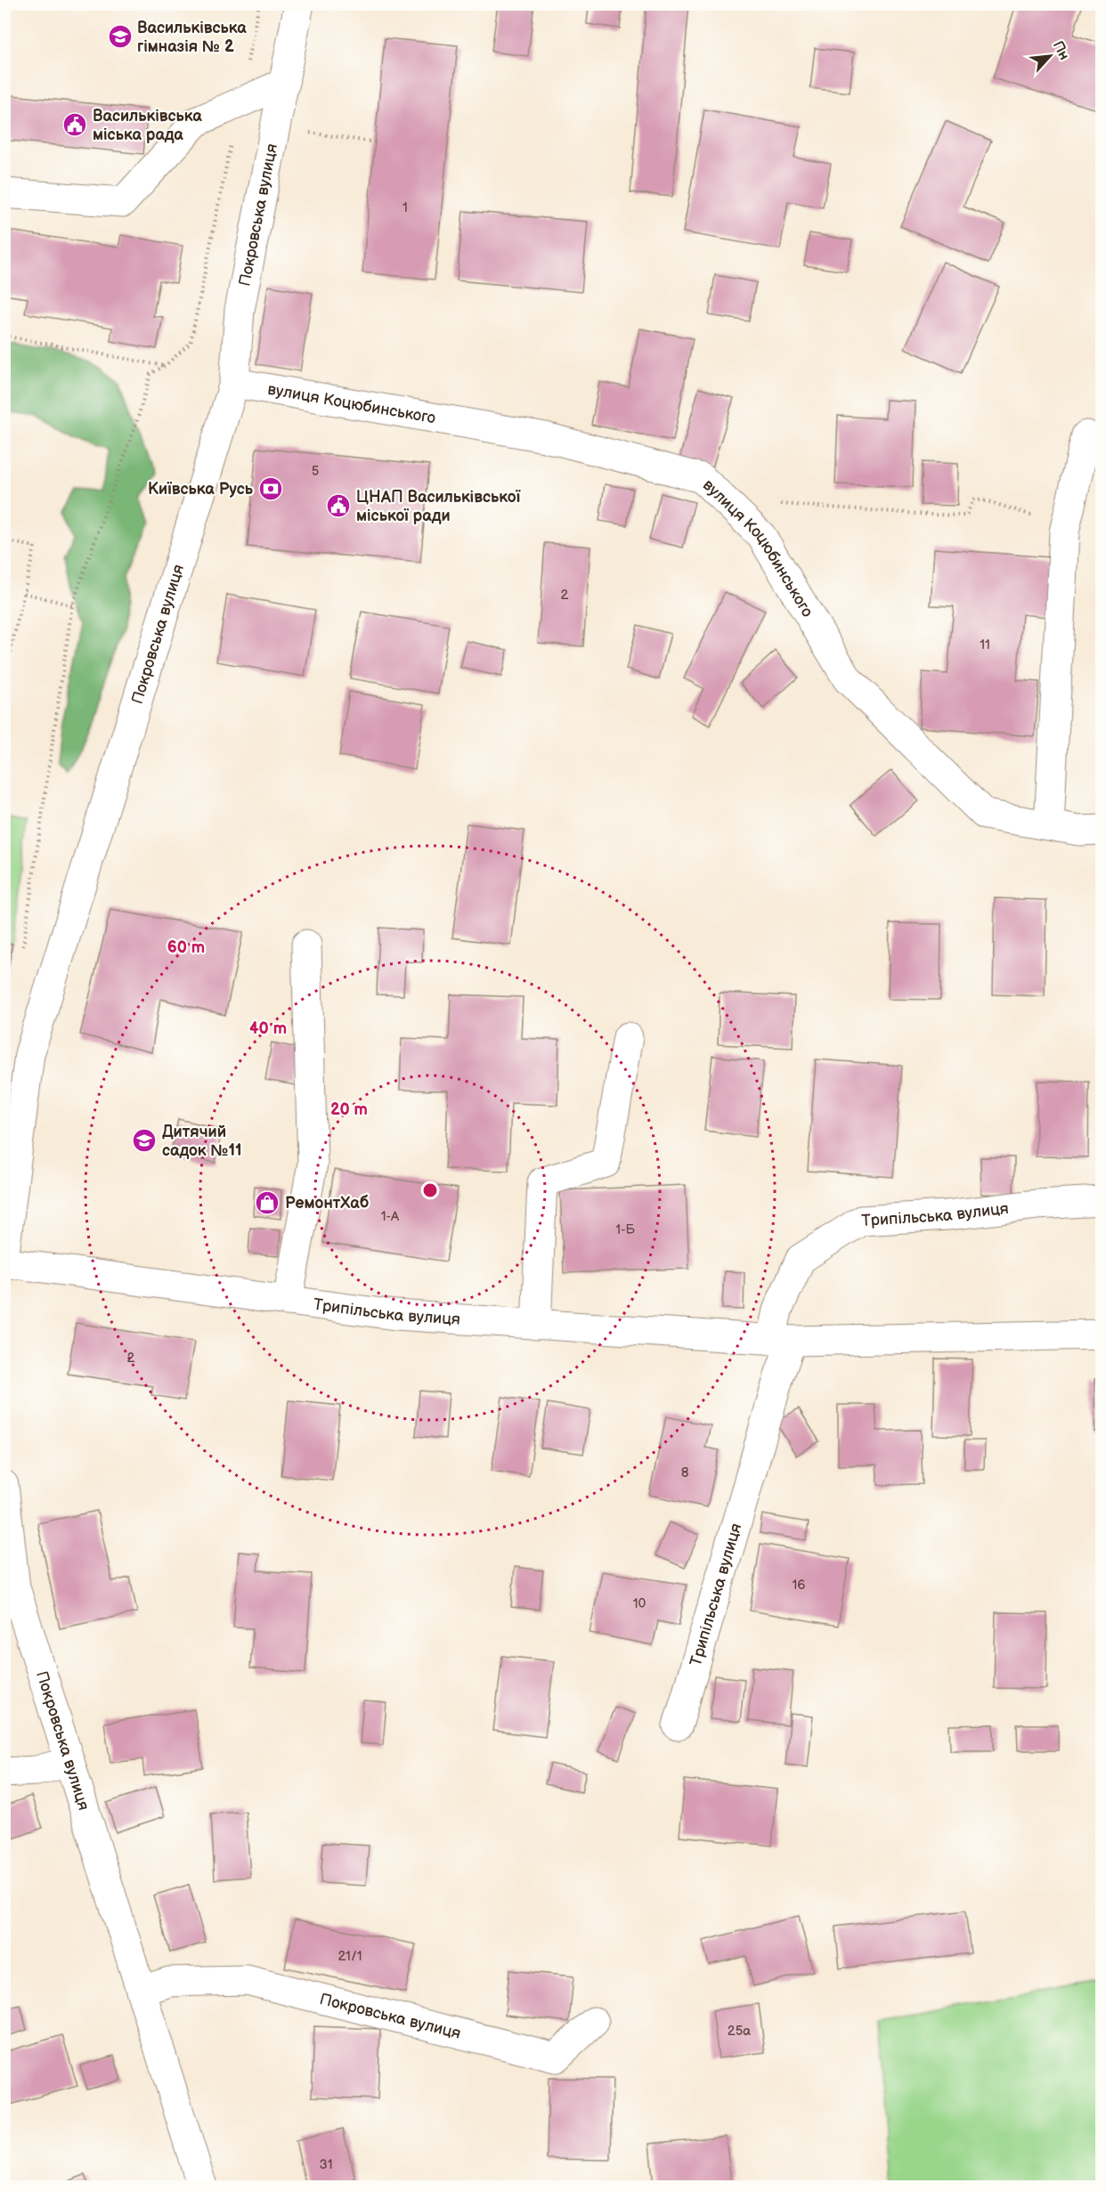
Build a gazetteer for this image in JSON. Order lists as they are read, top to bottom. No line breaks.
{"streets":{"street":["Покровська вулиця","вулиця Коцюбинського","Трипільська вулиця"]},"crossings":[["Покровська вулиця","вулиця Коцюбинського"],["Покровська вулиця","Трипільська вулиця"]],"places":{"school or university":["Васильківська гімназія № 2","Дитячий садок №11"],"public building":["Васильківська міська рада","ЦНАП Васильківської міської ради"],"bank":["Київська Русь"],"shop":["РемонтХаб"]},"house_numbers":["1","5","2","11","1-А","1-Б","2","8","16","10","21/1","25а","31"],"north":"top right","rings":["60 m","40 m","20 m"]}
